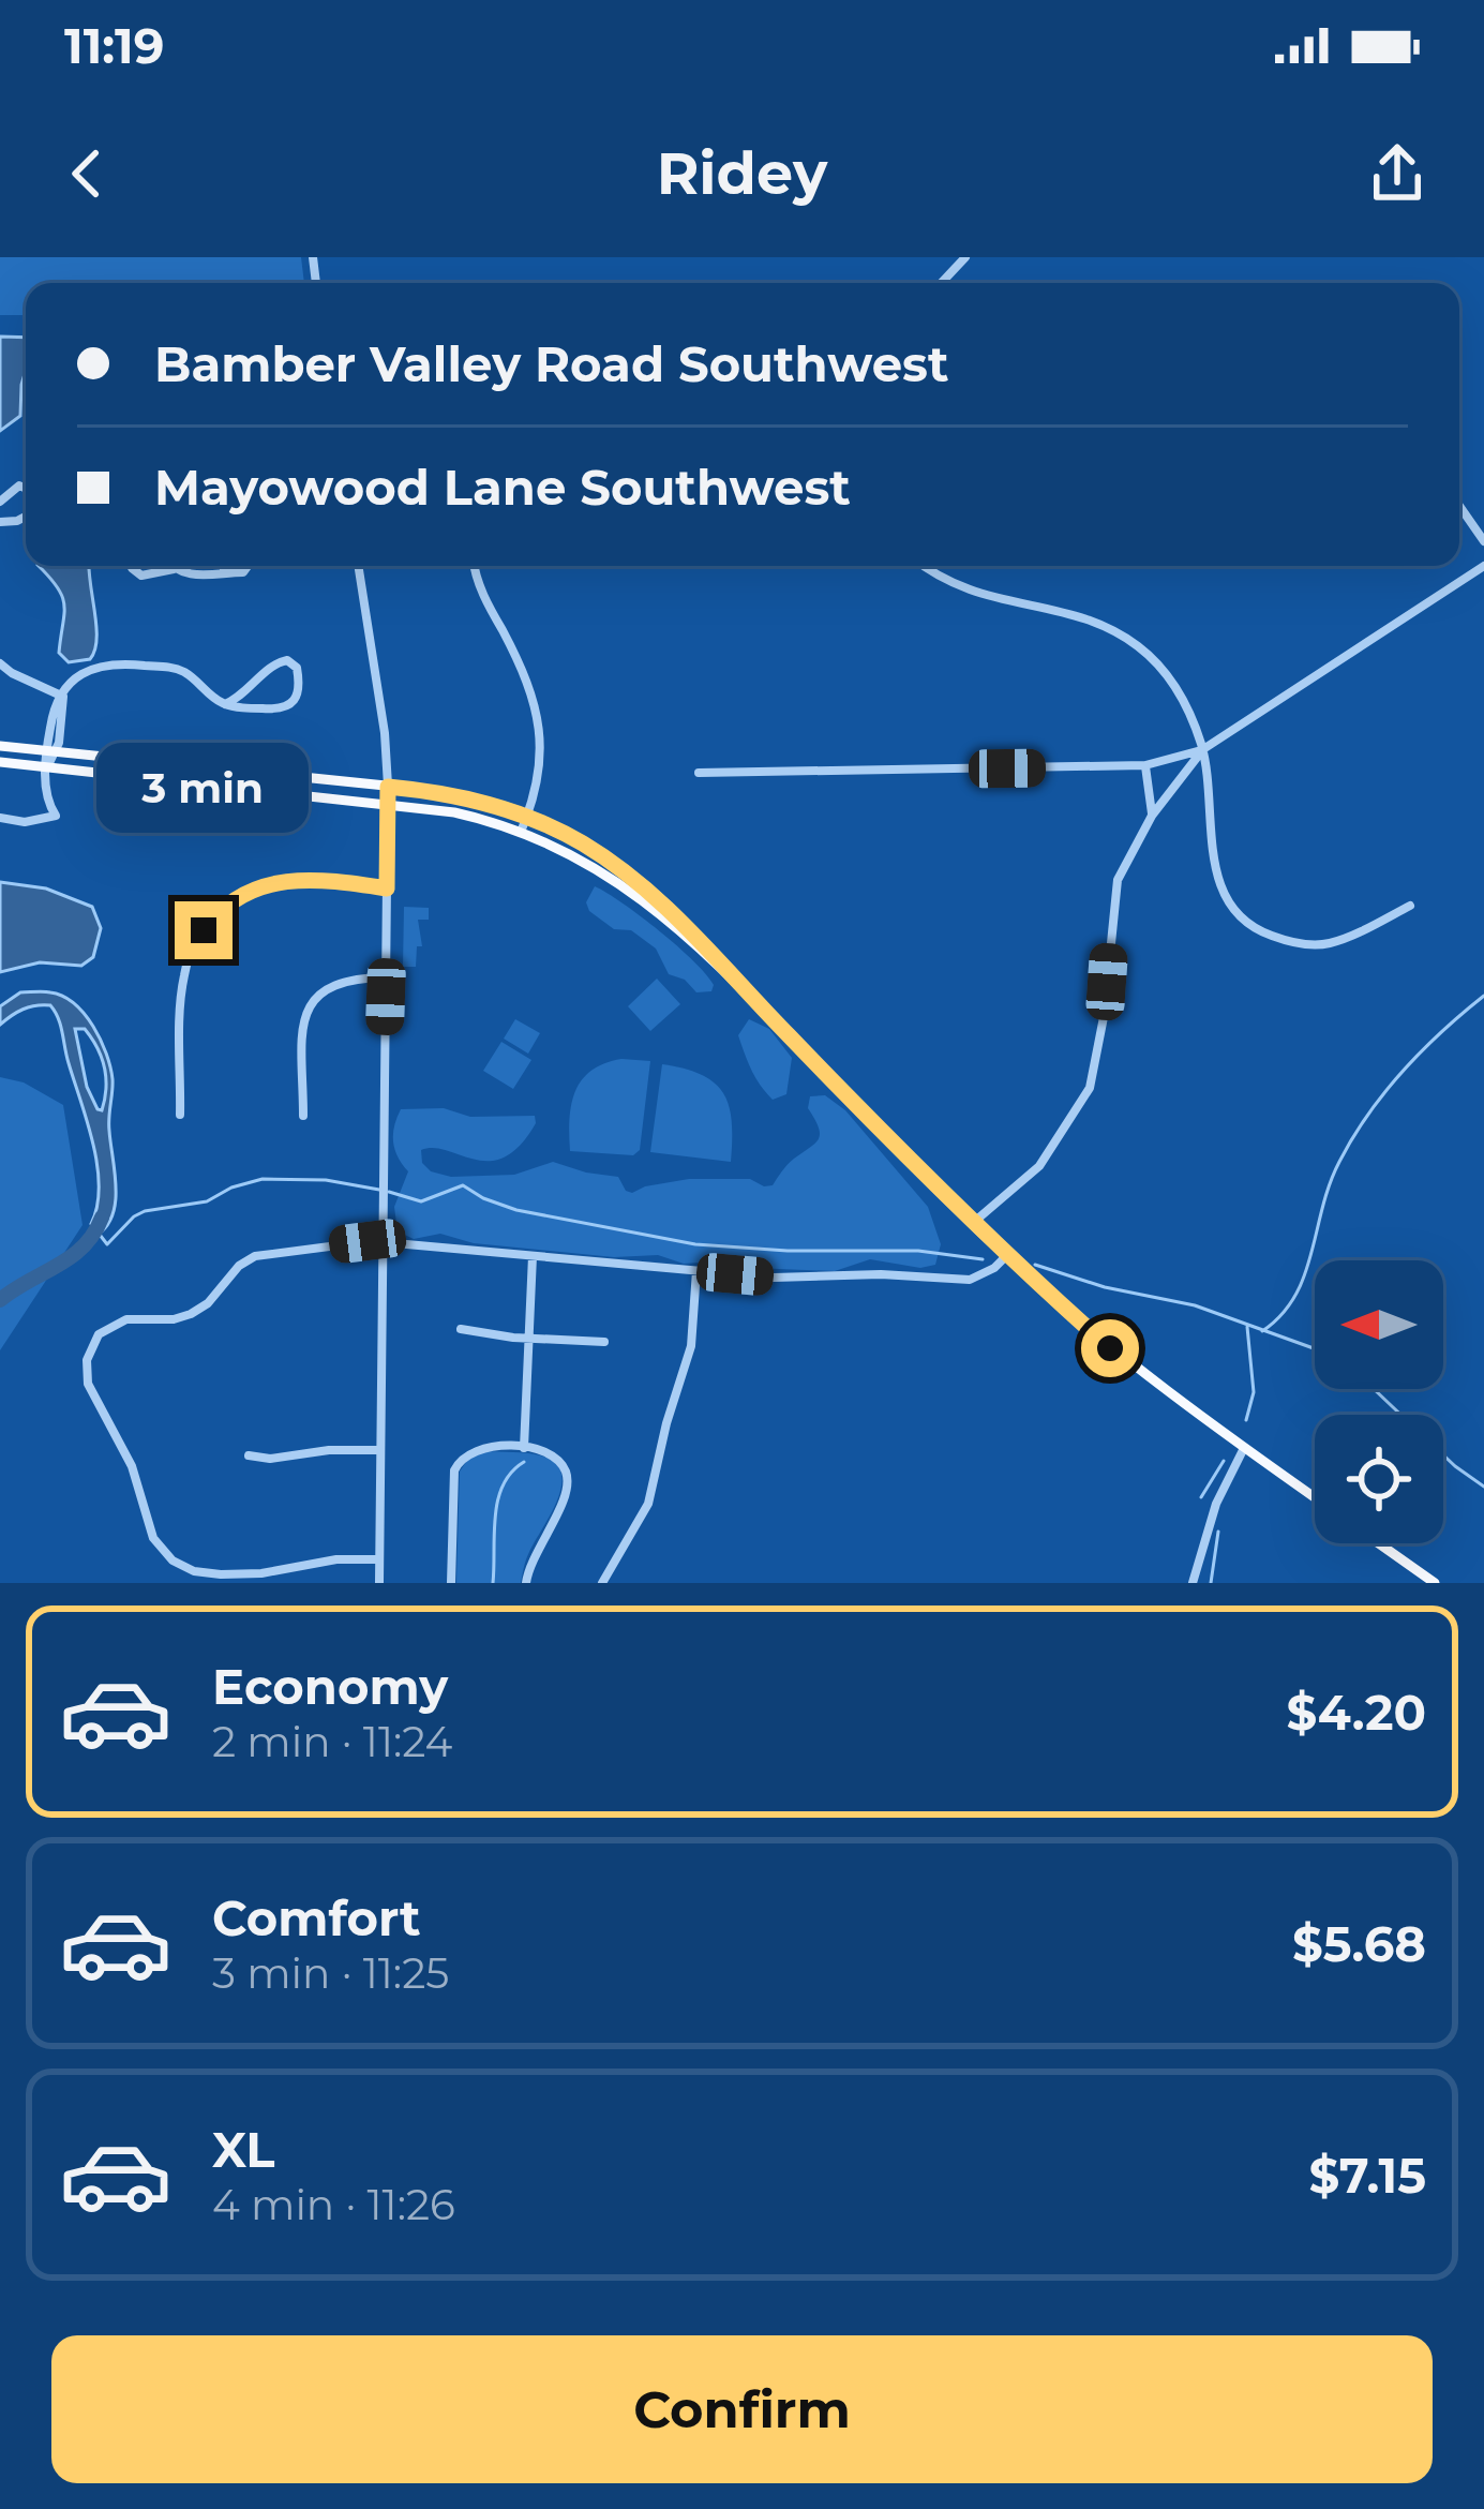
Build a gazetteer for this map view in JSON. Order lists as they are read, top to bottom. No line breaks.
{"north":"left","page":{"status":"11:19","header":"Ridey","banner":["Bamber Valley Road Southwest","Mayowood Lane Southwest"],"bubble":"3 min","list":[{"name":"Economy","note":"2 min · 11:24","value":"$4.20"},{"name":"Comfort","note":"3 min · 11:25","value":"$5.68"},{"name":"XL","note":"4 min · 11:26","value":"$7.15"}],"buttons":"Confirm"}}
